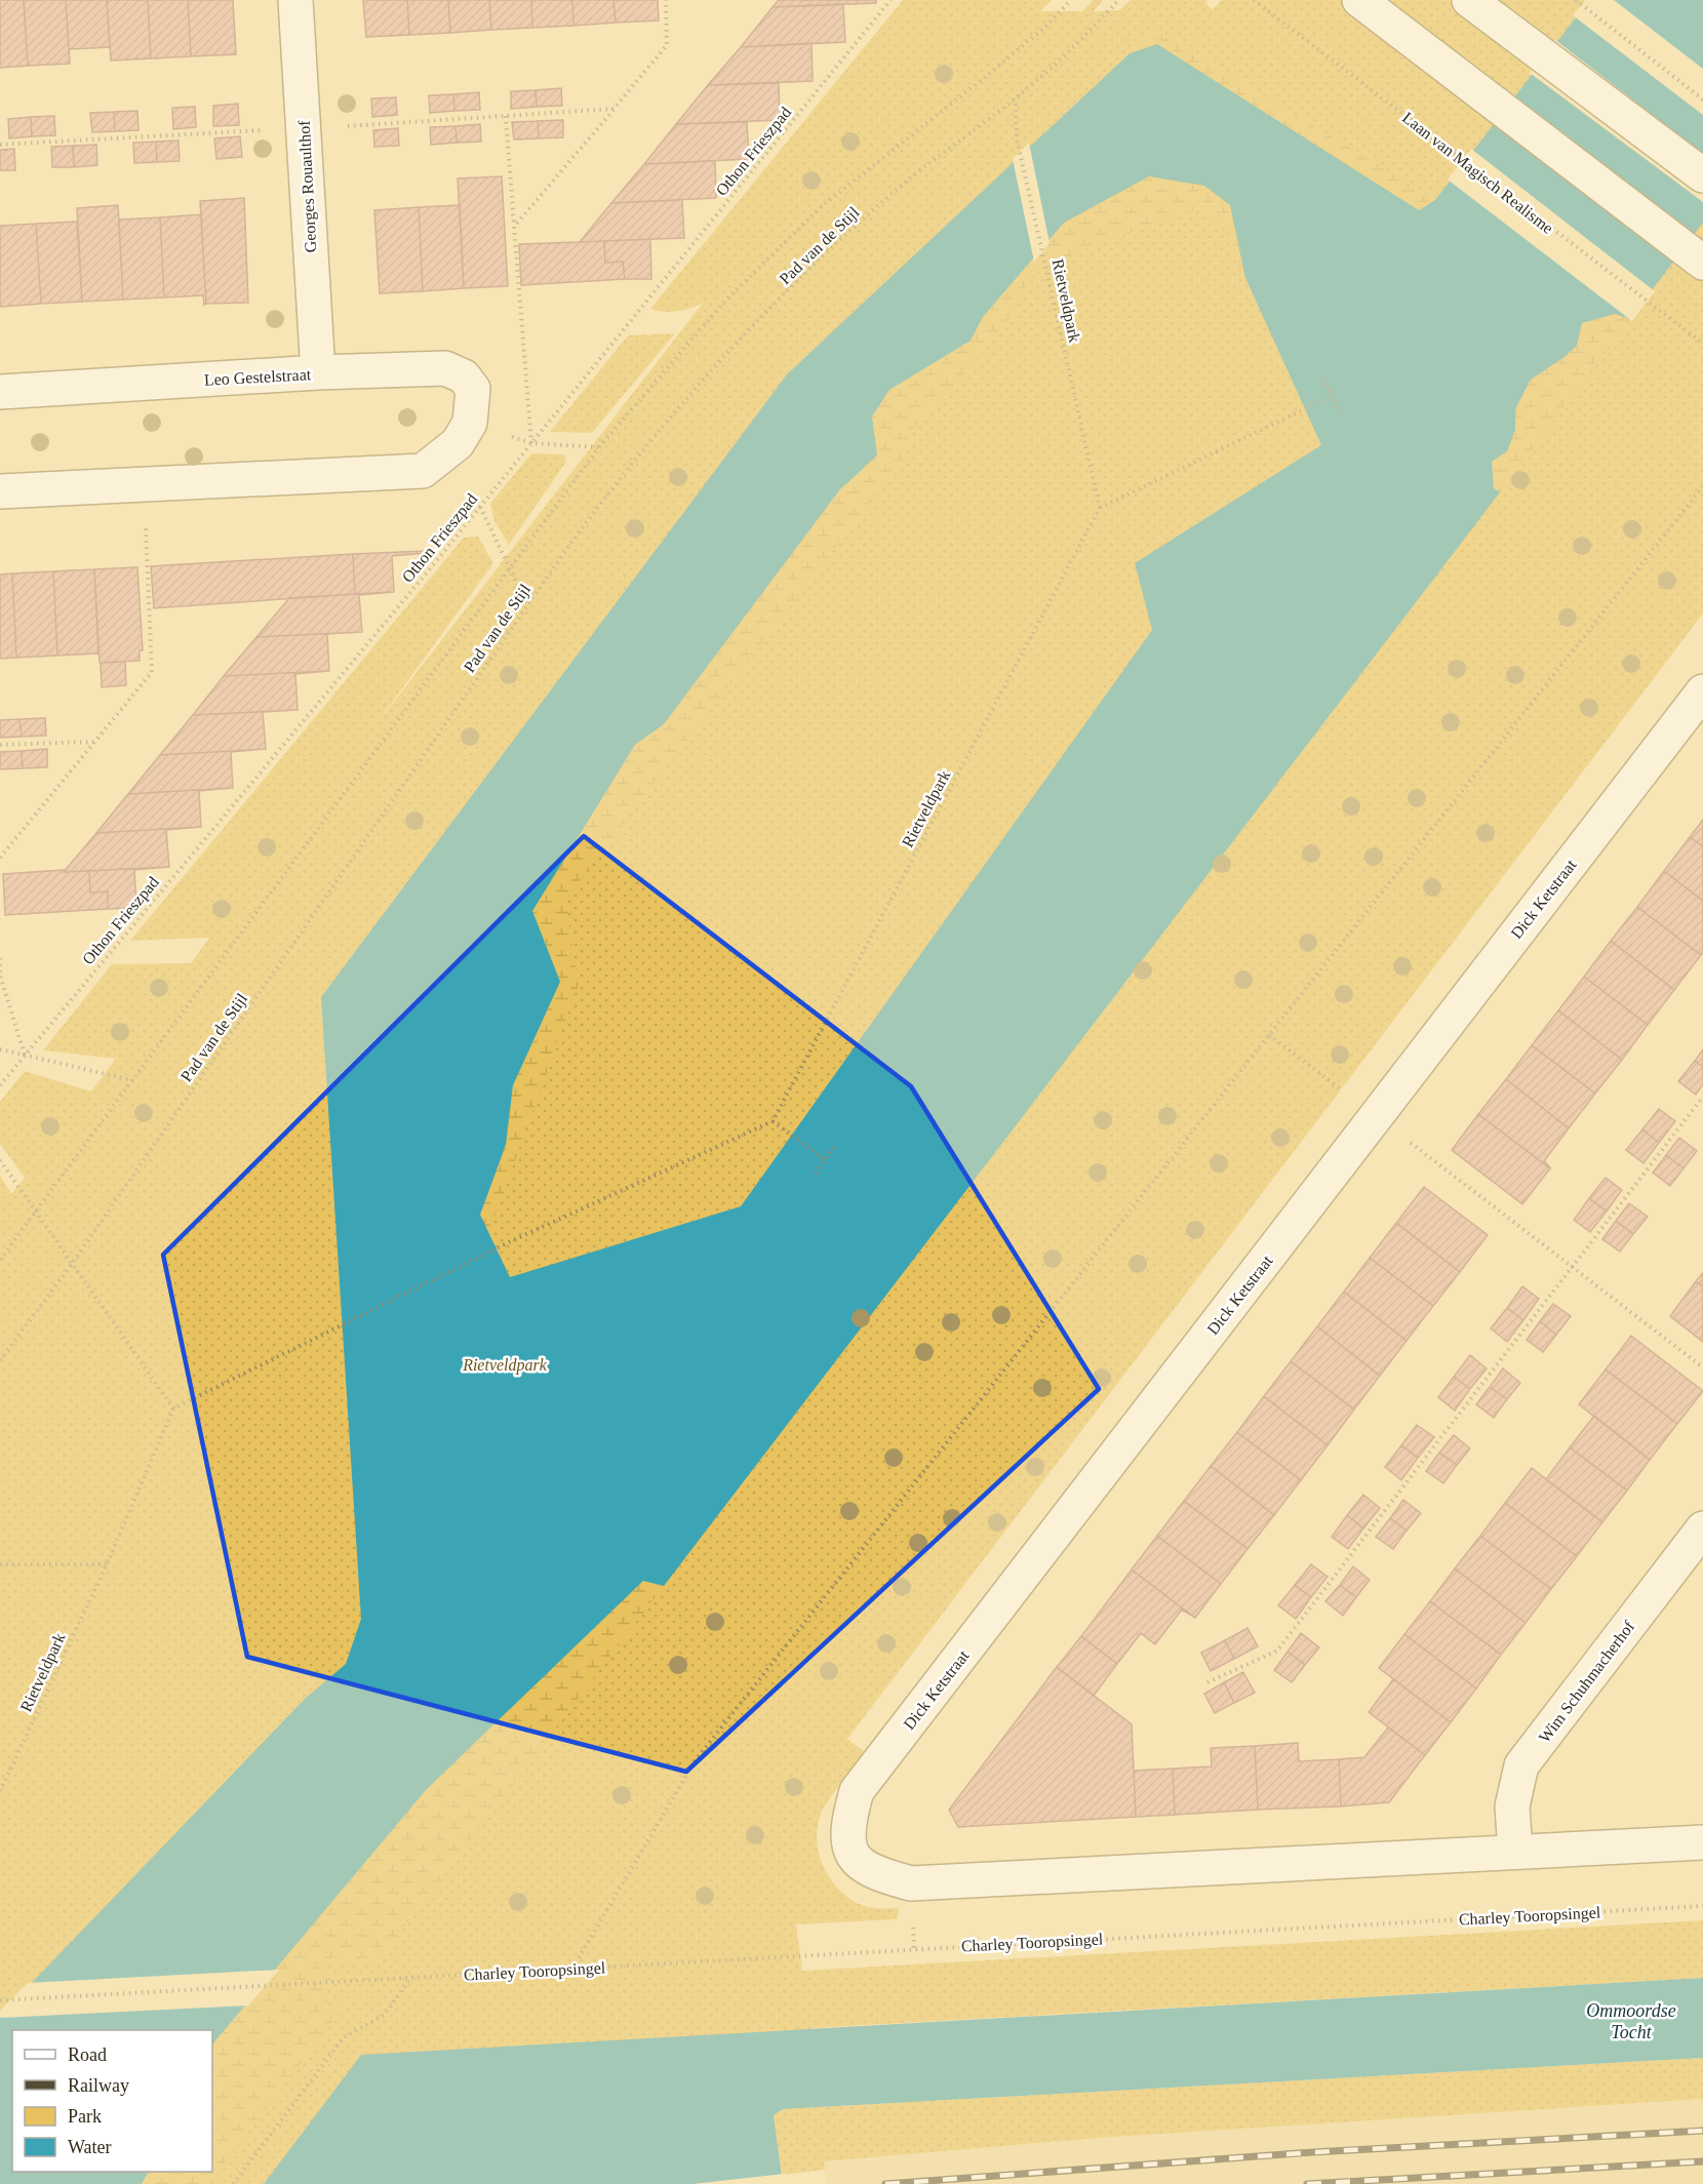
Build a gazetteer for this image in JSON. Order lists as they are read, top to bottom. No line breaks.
{"streets":{"street":["Georges Rouaulthof","Leo Gestelstraat","Dick Ketstraat","Wim Schuhmacherhof"],"path":["Othon Frieszpad","Laan van Magisch Realisme","Pad van de Stijl","Rietveldpark","Charley Tooropsingel"]},"crossings":[["Georges Rouaulthof","Leo Gestelstraat"],["Pad van de Stijl","Rietveldpark"],["Dick Ketstraat","Wim Schuhmacherhof"]],"water":["Ommoordse Tocht"],"parks":["Rietveldpark"],"legend":["Road","Railway","Park","Water"]}
